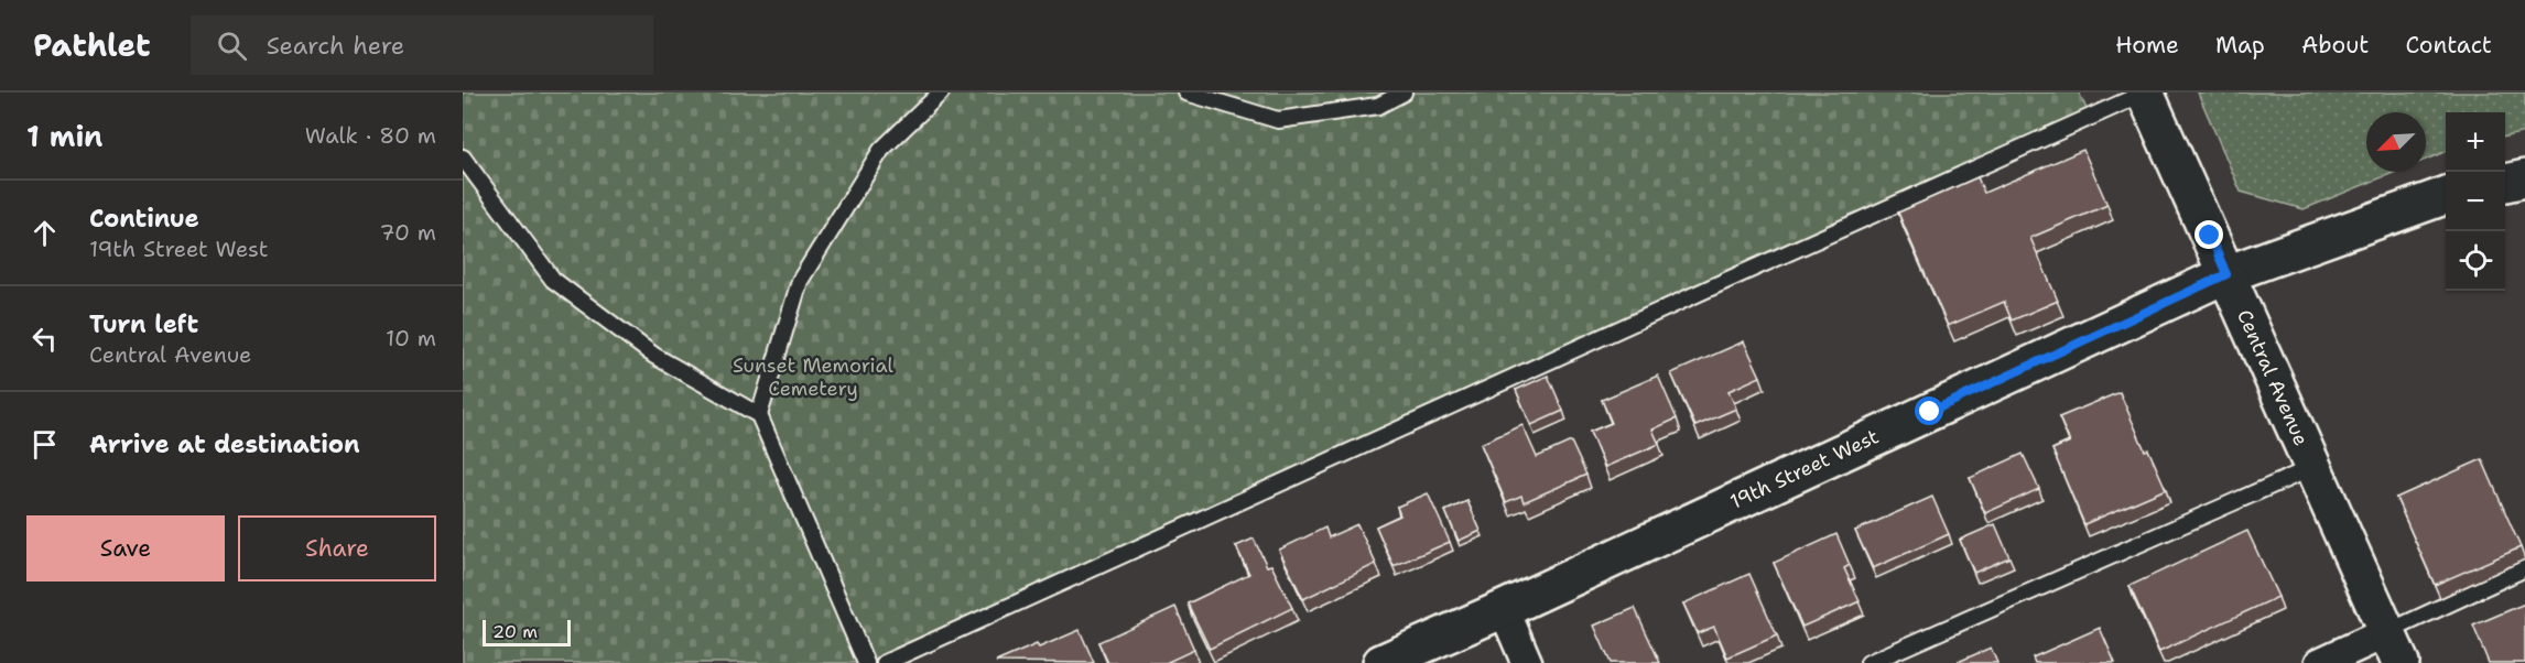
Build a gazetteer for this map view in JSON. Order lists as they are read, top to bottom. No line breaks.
{"streets":{"street":["Central Avenue","19th Street West"]},"crossings":[["Central Avenue","19th Street West"]],"parks":["Sunset Memorial Cemetery"],"scale_bar":"20 m","north":"bottom left","page":{"header":"Pathlet","search":"Search here","nav":["Home","Map","About","Contact"],"heading":["1 min","Walk · 80 m"],"map_buttons":["+","−"],"list":[["Continue","19th Street West","70 m"],["Turn left","Central Avenue","10 m"],"Arrive at destination"],"buttons":["Save","Share"],"scale":"20 m"}}
